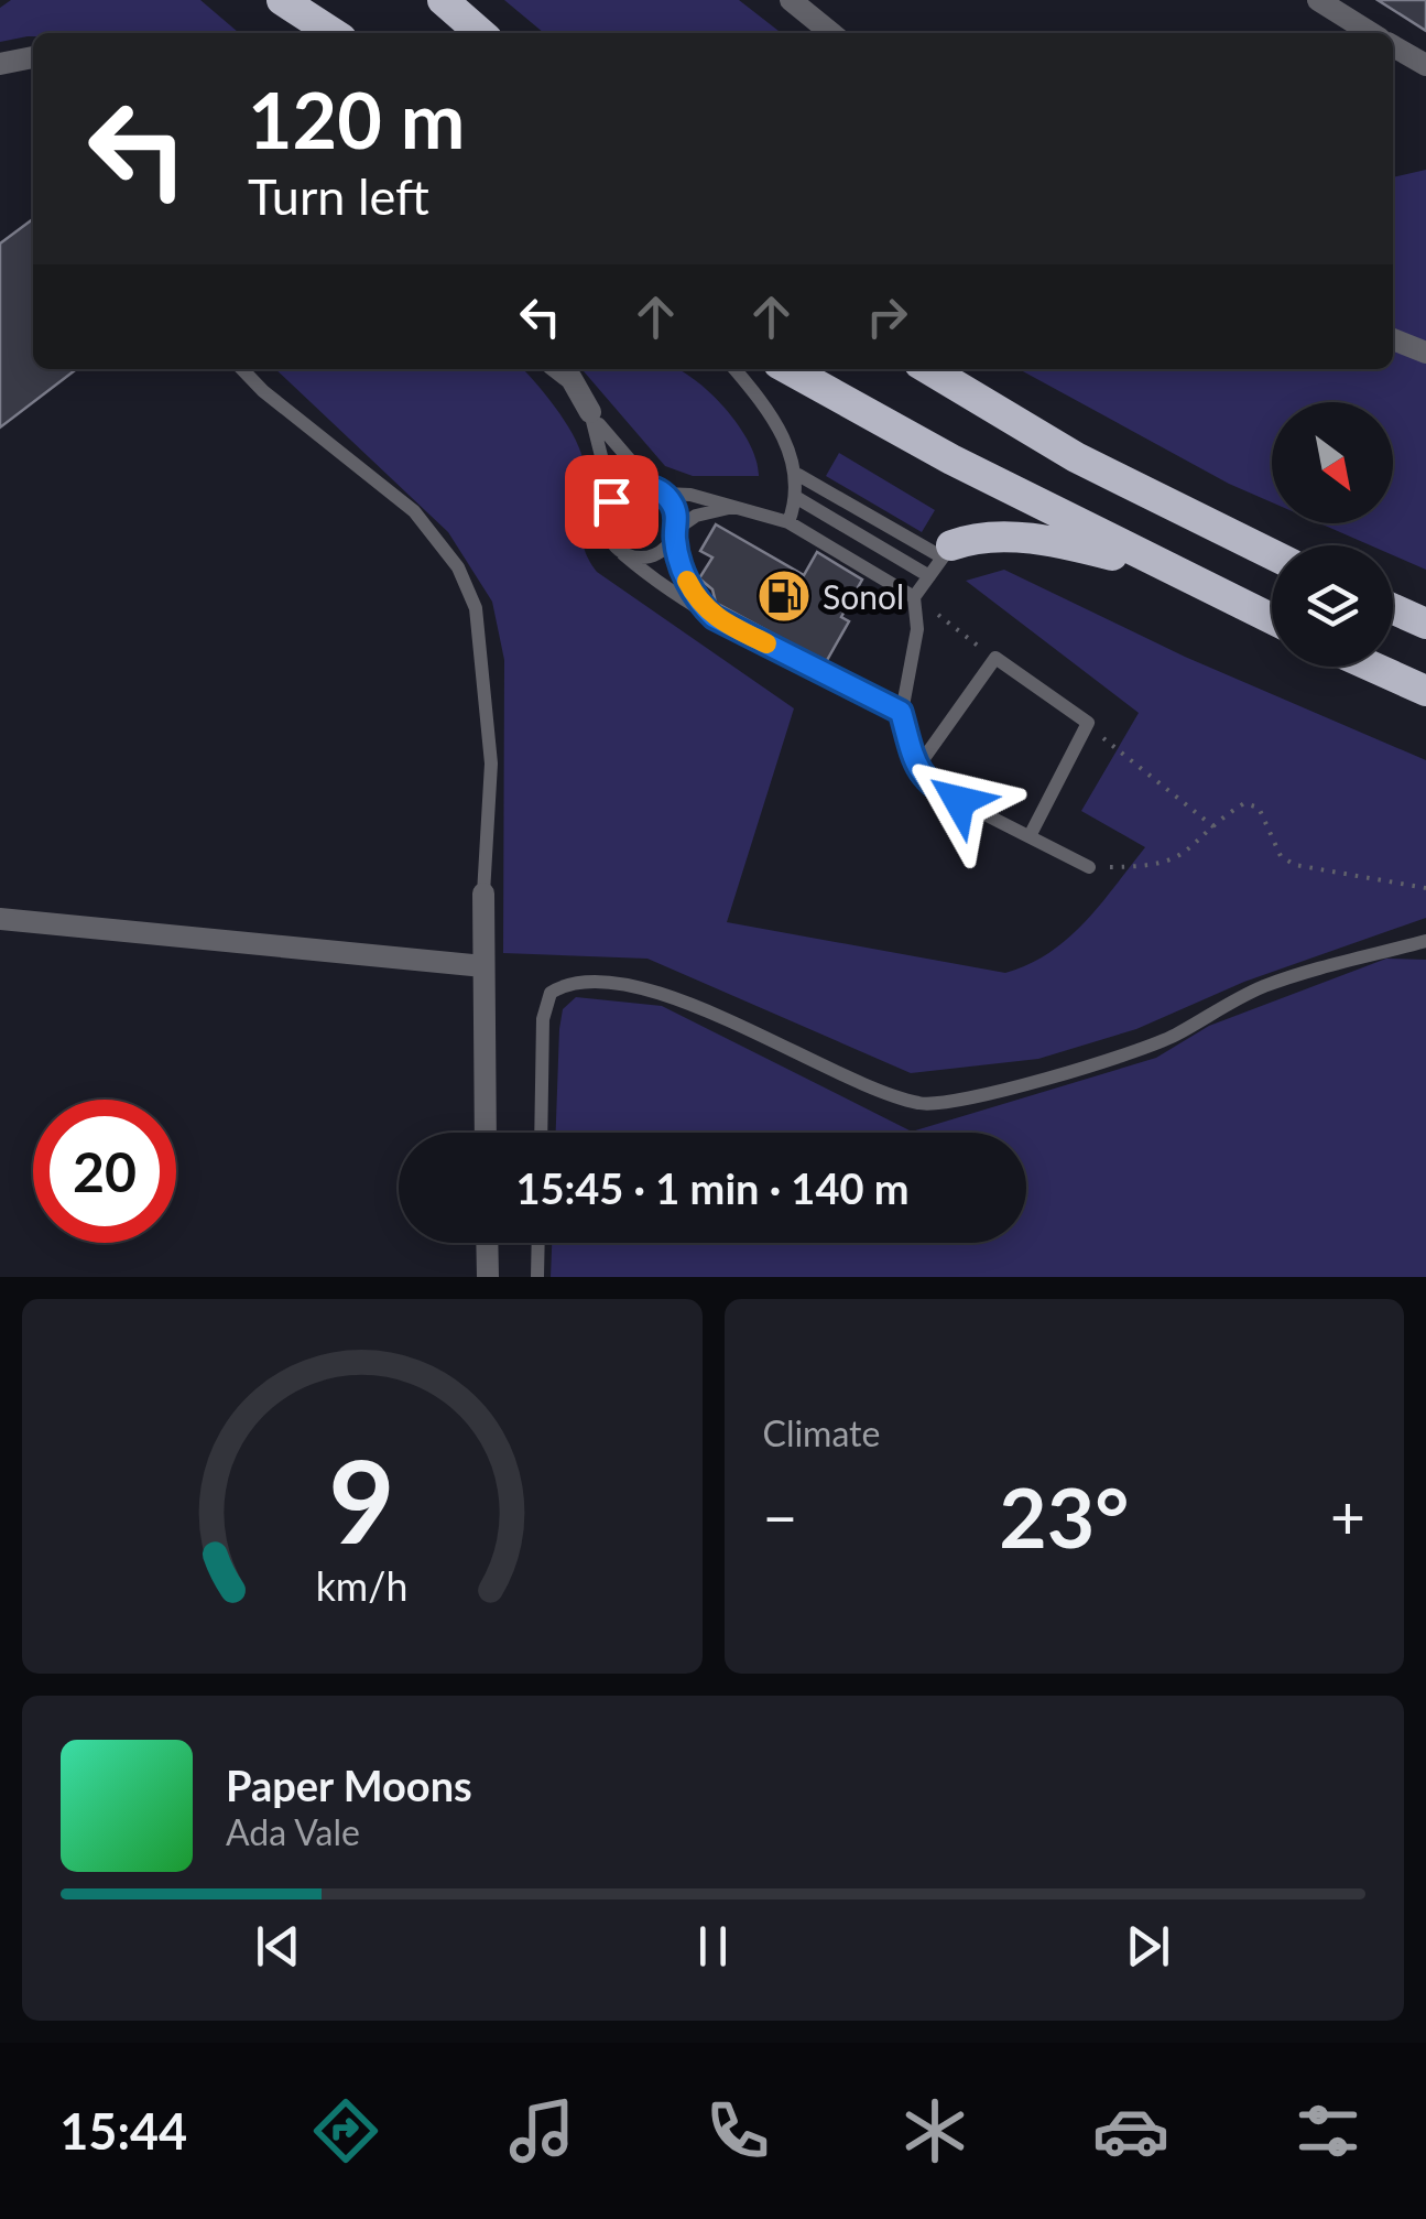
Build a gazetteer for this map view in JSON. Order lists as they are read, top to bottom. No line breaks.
{"places":{"fuel station":["Sonol"]},"north":"bottom right","page":{"turn":["120 m","Turn left"],"limit":"20","trip":"15:45 · 1 min · 140 m","tile":"Climate","heat":["−","23°","+"],"song":["Paper Moons","Ada Vale"],"tabs":"15:44","gauge":["9","km/h"]}}
